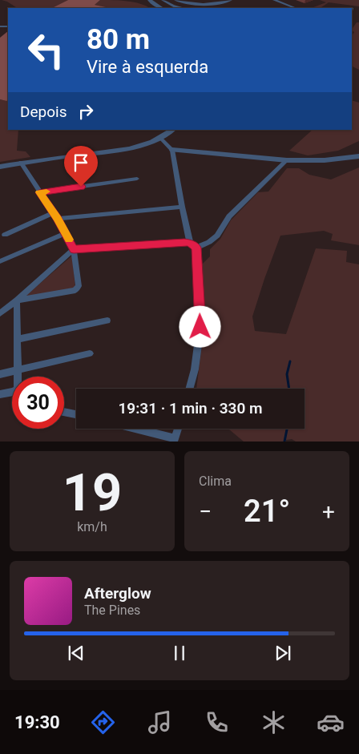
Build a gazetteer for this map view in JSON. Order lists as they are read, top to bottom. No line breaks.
{"page":{"turn":["80 m","Vire à esquerda"],"then":"Depois","limit":"30","trip":"19:31 · 1 min · 330 m","tile":[["19","km/h"],"Clima"],"heat":["−","21°","+"],"song":["Afterglow","The Pines"],"tabs":"19:30"}}
